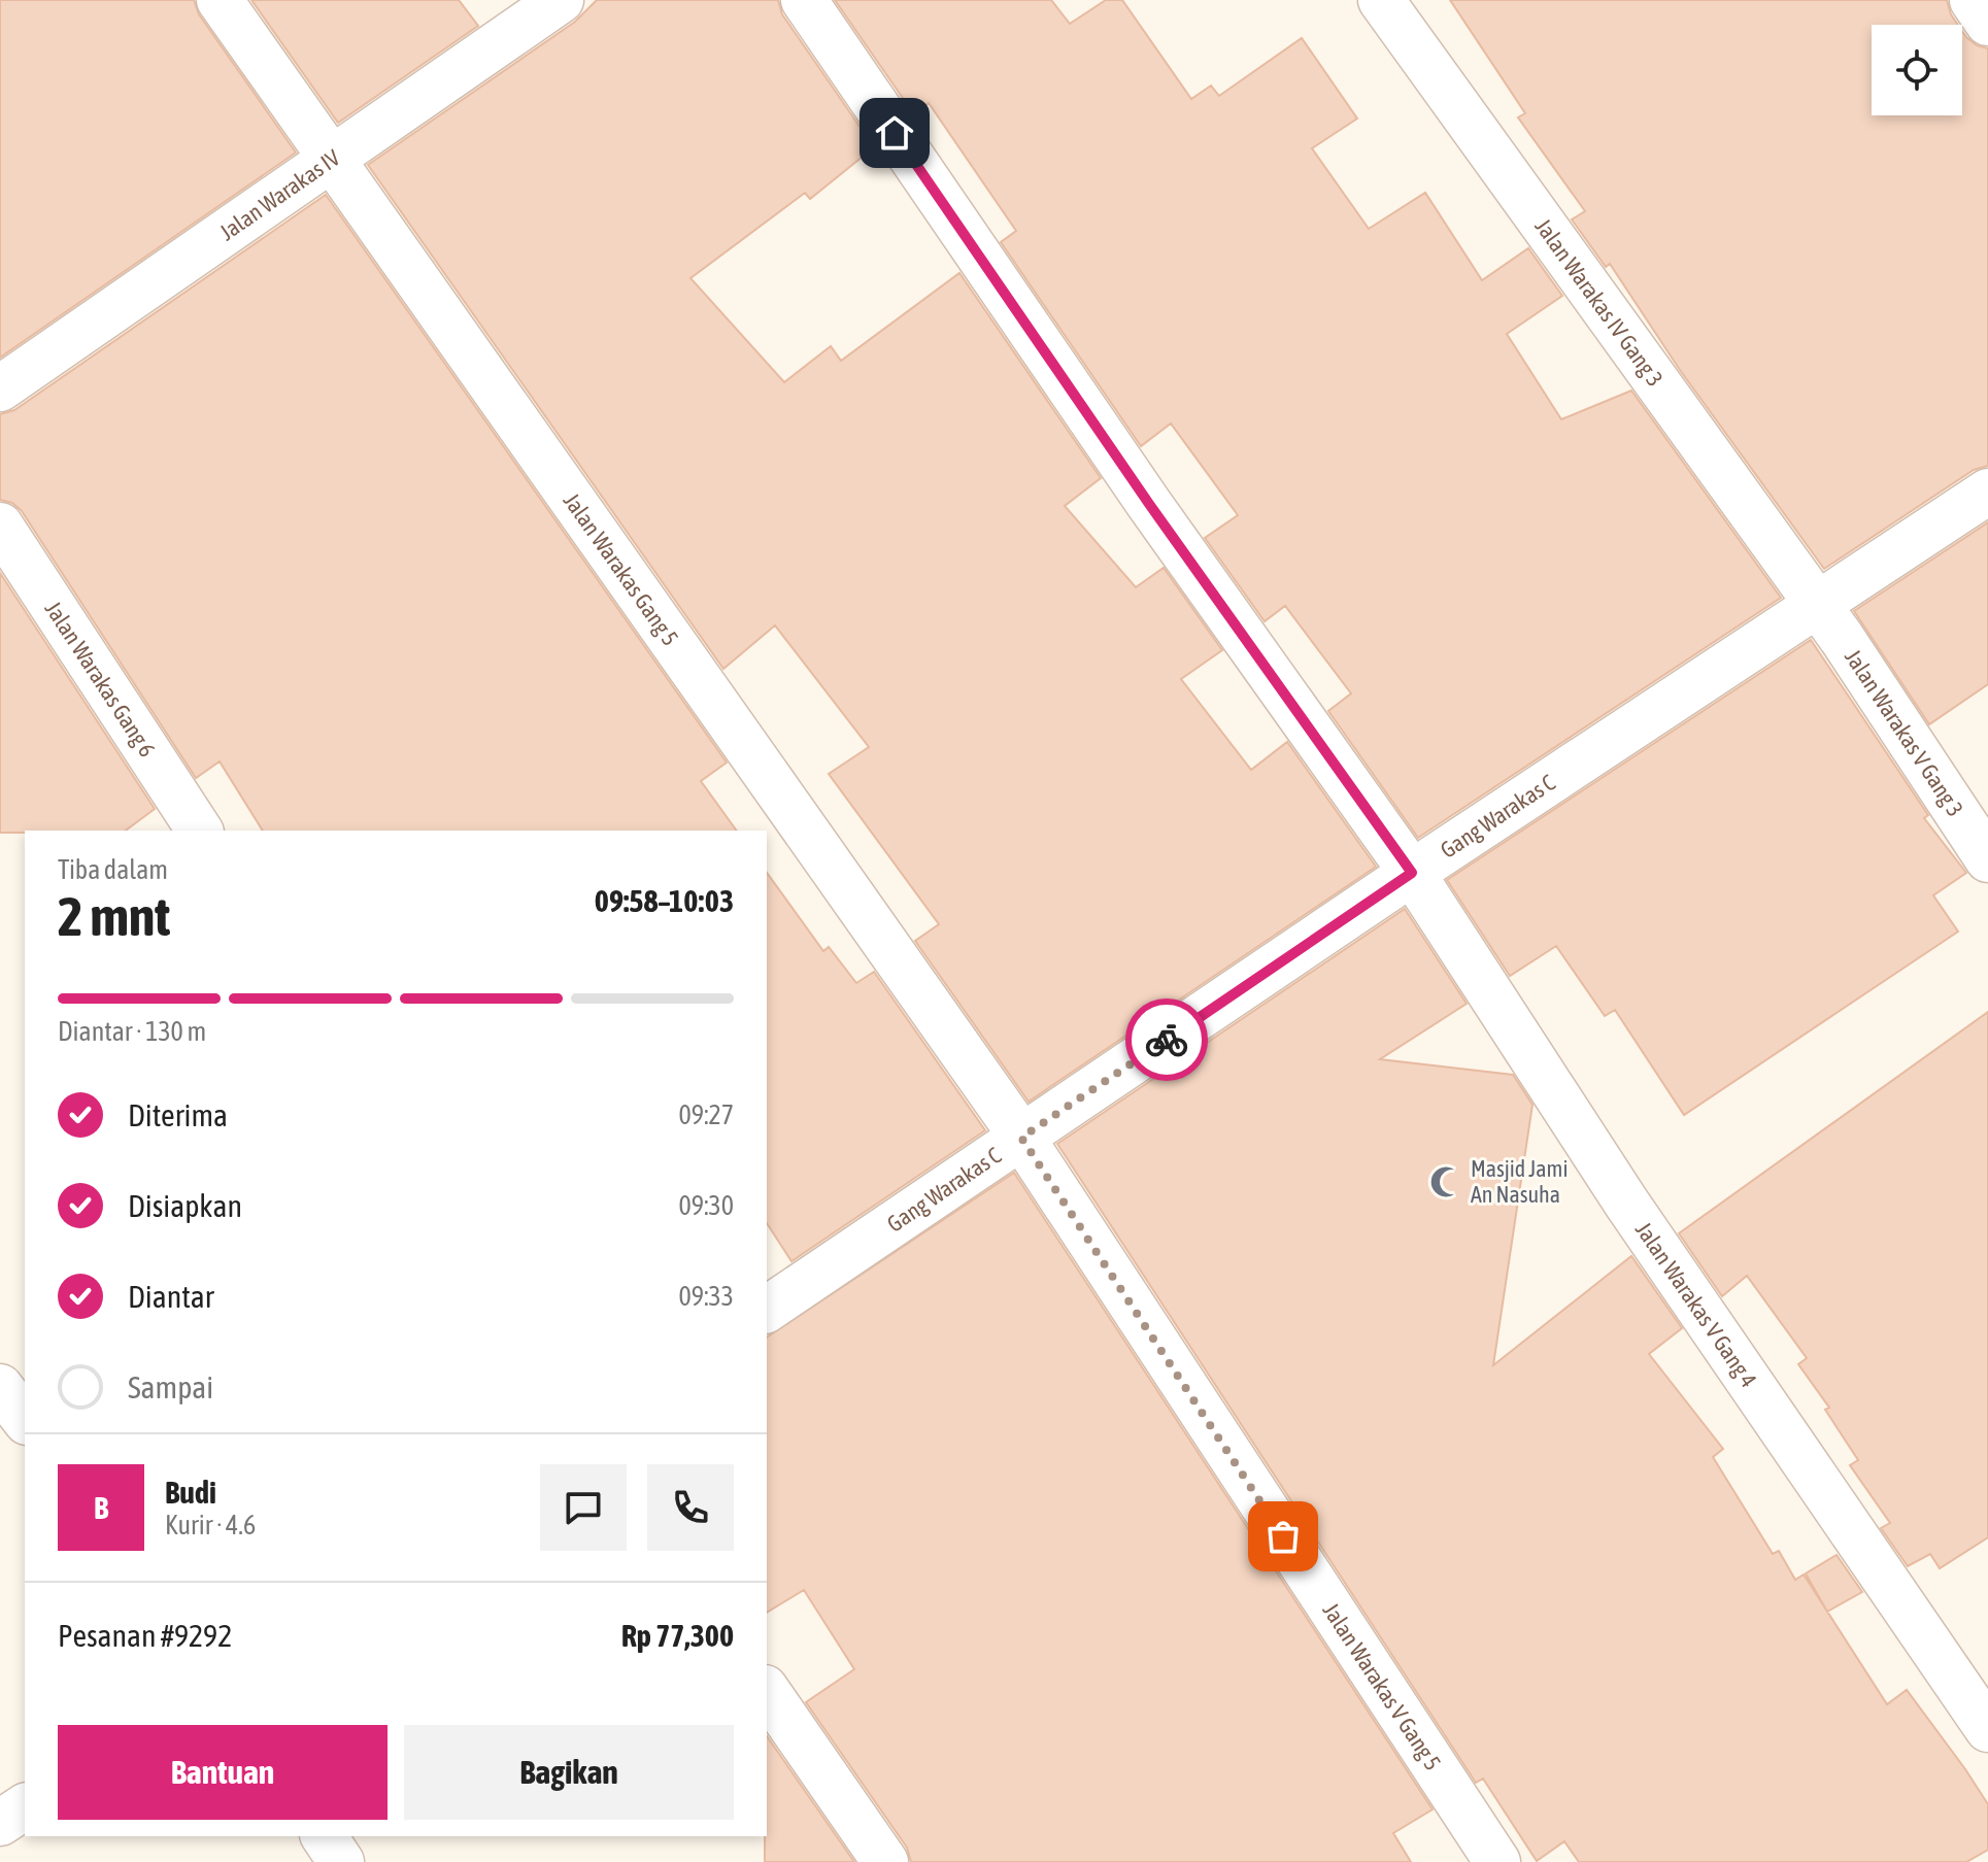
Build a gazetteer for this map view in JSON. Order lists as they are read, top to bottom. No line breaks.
{"streets":{"street":["Jalan Warakas IV","Jalan Warakas IV Gang 3","Jalan Warakas Gang 5","Jalan Warakas Gang 6","Jalan Warakas V Gang 3","Gang Warakas C","Jalan Warakas V Gang 4","Jalan Warakas V Gang 5"]},"crossings":[["Jalan Warakas IV","Jalan Warakas Gang 5"],["Jalan Warakas IV Gang 3","Jalan Warakas V Gang 3"],["Jalan Warakas IV Gang 3","Gang Warakas C"],["Jalan Warakas Gang 5","Gang Warakas C"],["Jalan Warakas Gang 5","Jalan Warakas V Gang 5"],["Jalan Warakas V Gang 3","Gang Warakas C"],["Gang Warakas C","Jalan Warakas V Gang 4"],["Gang Warakas C","Jalan Warakas V Gang 5"]],"places":{"mosque":["Masjid Jami An Nasuha"]},"page":{"heading":["2 mnt","Tiba dalam","09:58–10:03"],"panel":["Budi","Kurir · 4.6","Pesanan #9292","Rp 77,300"],"bar":"Diantar · 130 m","list":[["Diterima","09:27"],["Disiapkan","09:30"],["Diantar","09:33"],"Sampai"],"round":"B","buttons":["Bantuan","Bagikan"]}}
